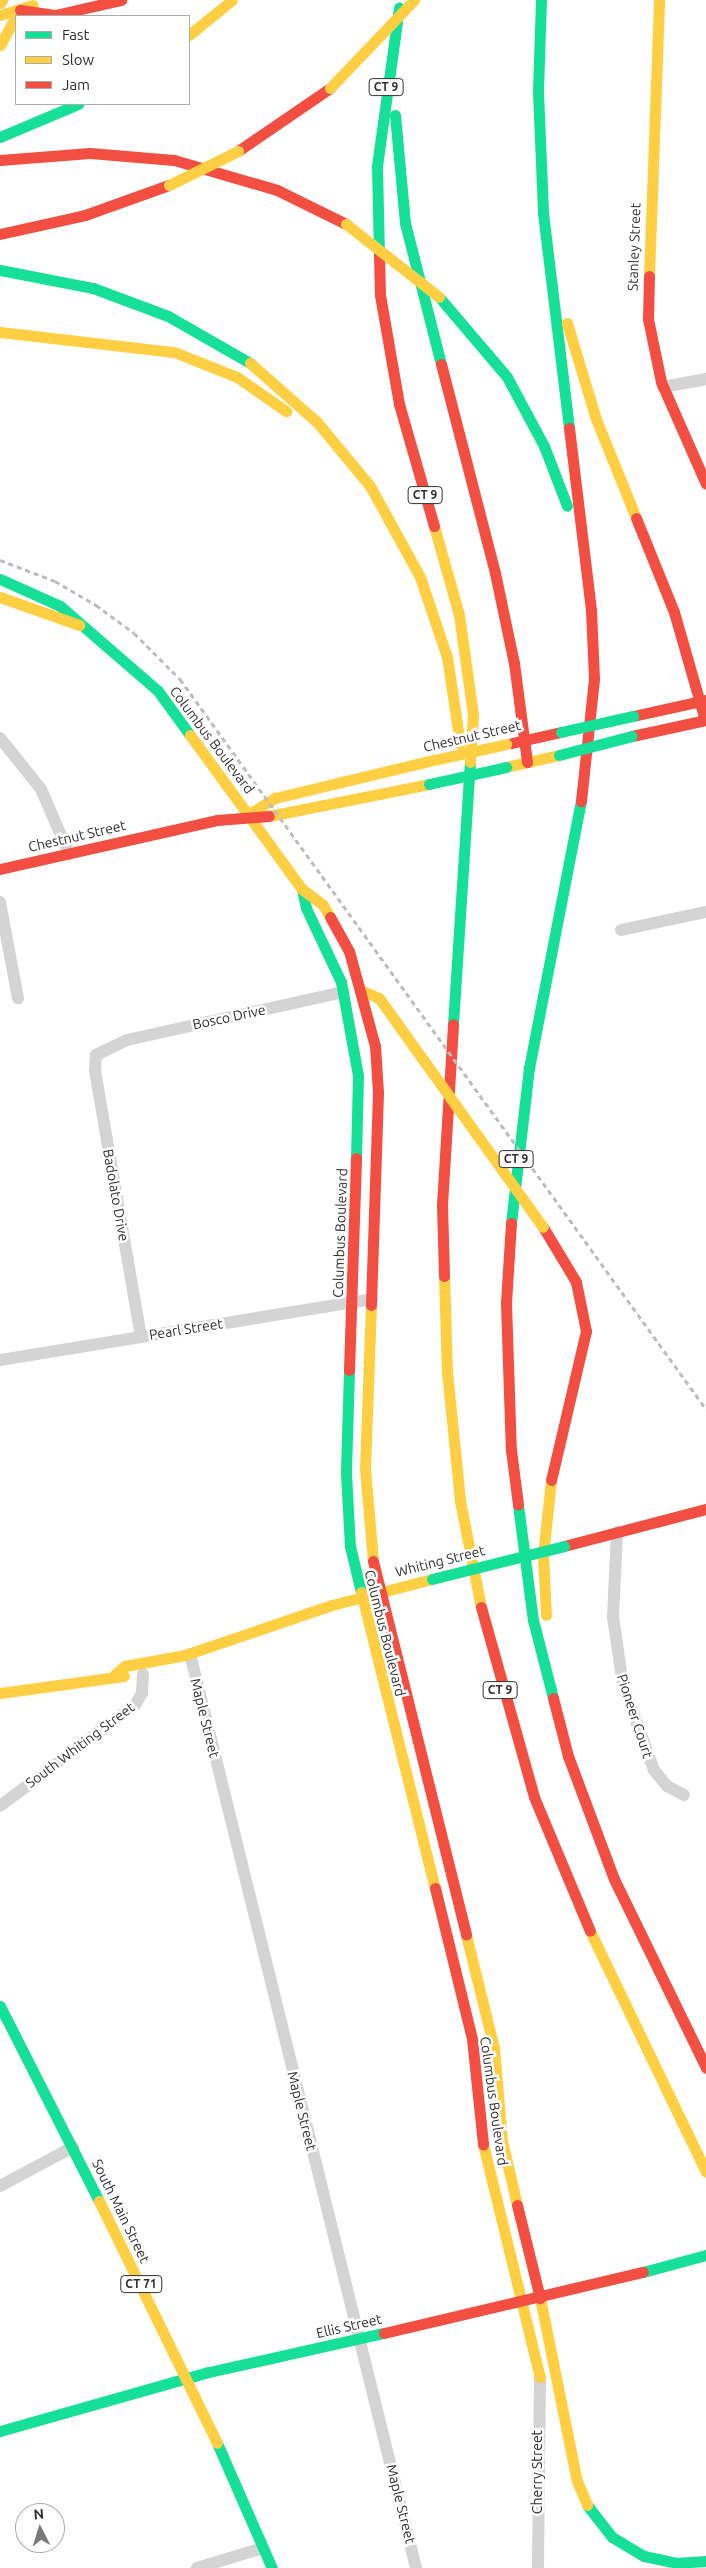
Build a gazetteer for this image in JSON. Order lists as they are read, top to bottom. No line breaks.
{"streets":{"main road":["CT 9","Stanley Street","Chestnut Street","Columbus Boulevard","Bosco Drive","Whiting Street","South Main Street","CT 71","Ellis Street"],"street":["Badolato Drive","Pearl Street","Pioneer Court","Maple Street","South Whiting Street","Cherry Street"]},"crossings":[["Chestnut Street","Columbus Boulevard"],["Columbus Boulevard","Bosco Drive"],["Columbus Boulevard","Pearl Street"],["Columbus Boulevard","Whiting Street"],["Columbus Boulevard","Ellis Street"],["Columbus Boulevard","Cherry Street"],["Bosco Drive","Badolato Drive"],["Badolato Drive","Pearl Street"],["Whiting Street","Pioneer Court"],["Whiting Street","Maple Street"],["Whiting Street","South Whiting Street"],["Maple Street","Ellis Street"],["South Main Street","Ellis Street"]],"legend":["Fast","Slow","Jam"],"north":"top"}
